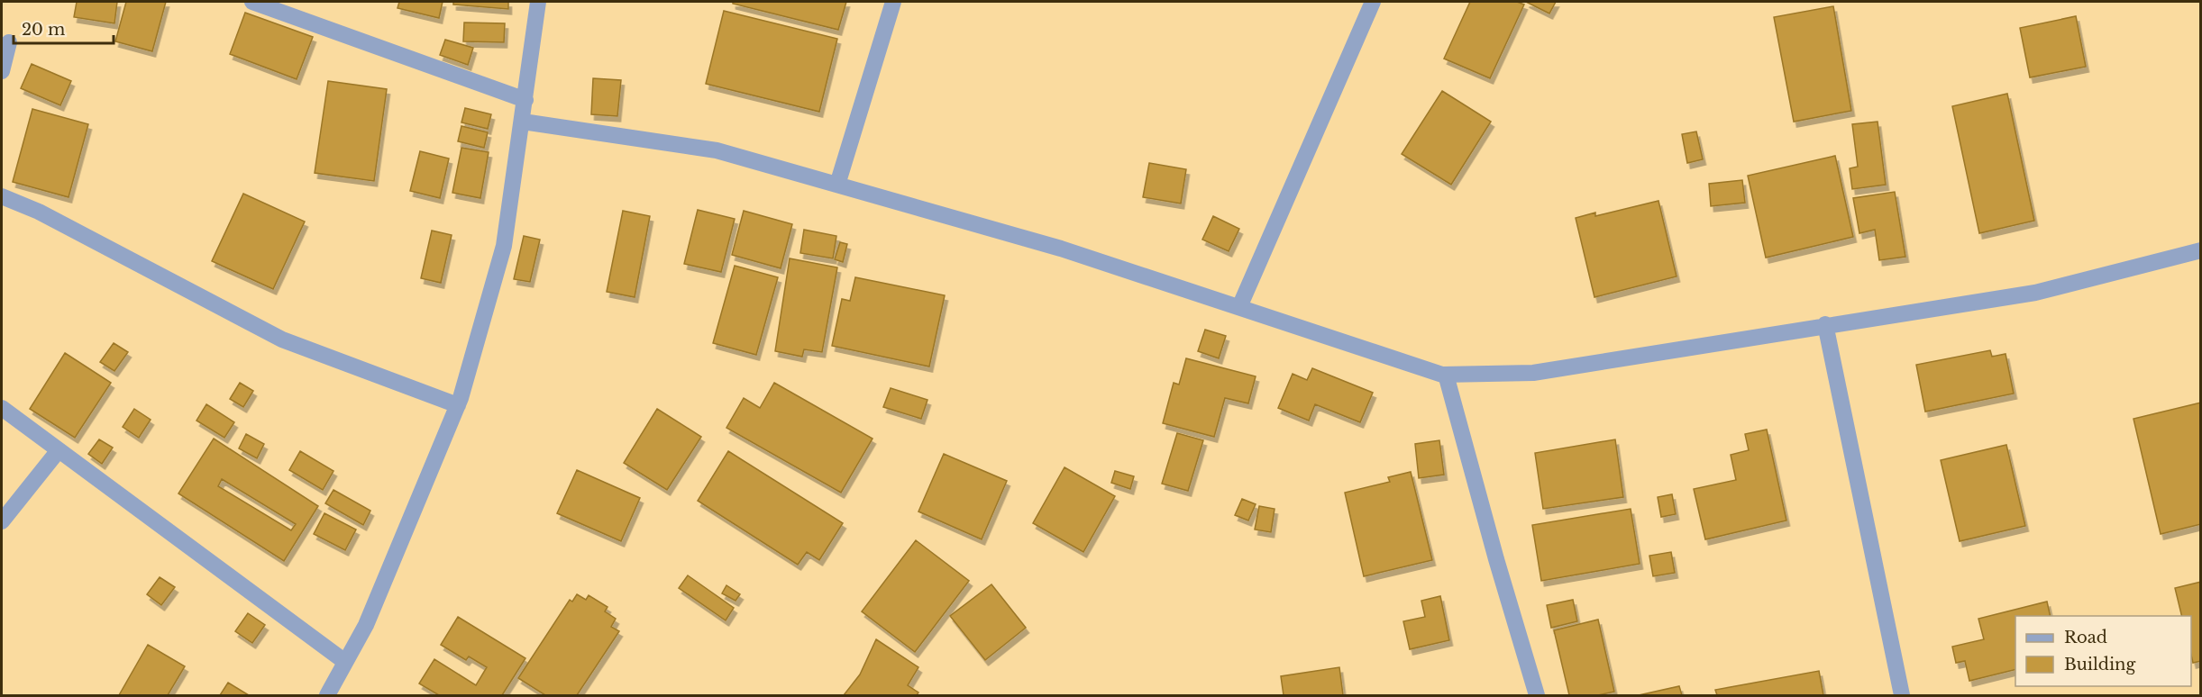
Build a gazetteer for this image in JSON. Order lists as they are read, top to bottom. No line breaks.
{"legend":["Road","Building"],"scale_bar":"20 m"}
